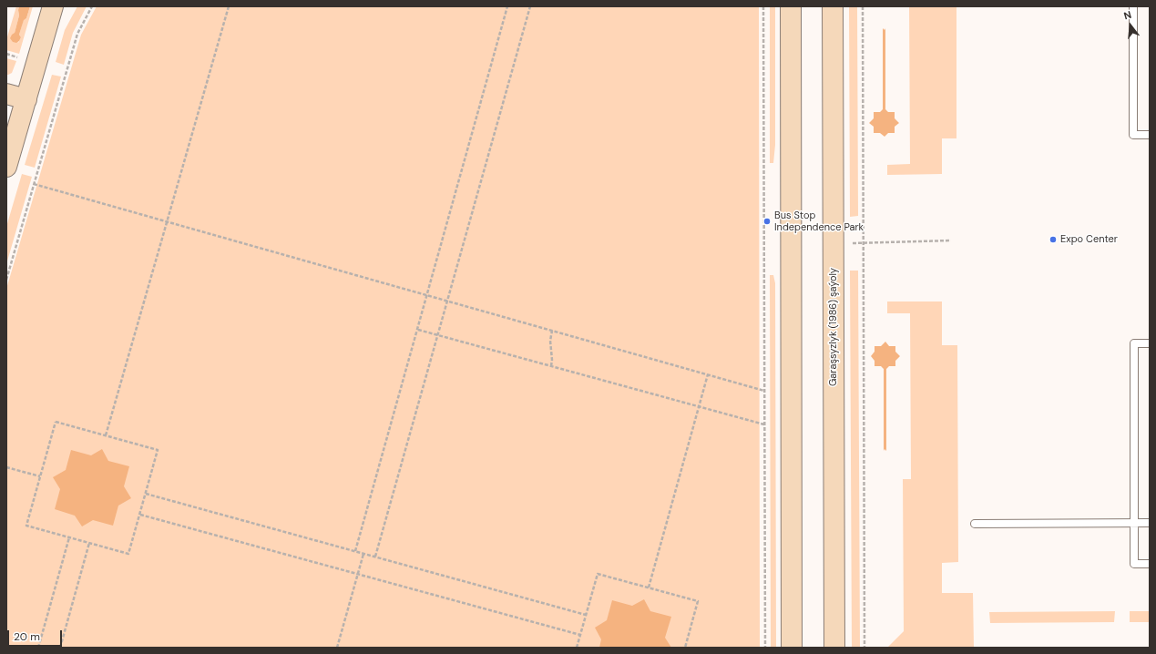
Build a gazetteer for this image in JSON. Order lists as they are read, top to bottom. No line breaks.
{"streets":{"main road":["Garaşsyzlyk (1986) şaýoly"]},"places":["Bus Stop Independence Park","Expo Center"],"scale_bar":"20 m","north":"top"}
